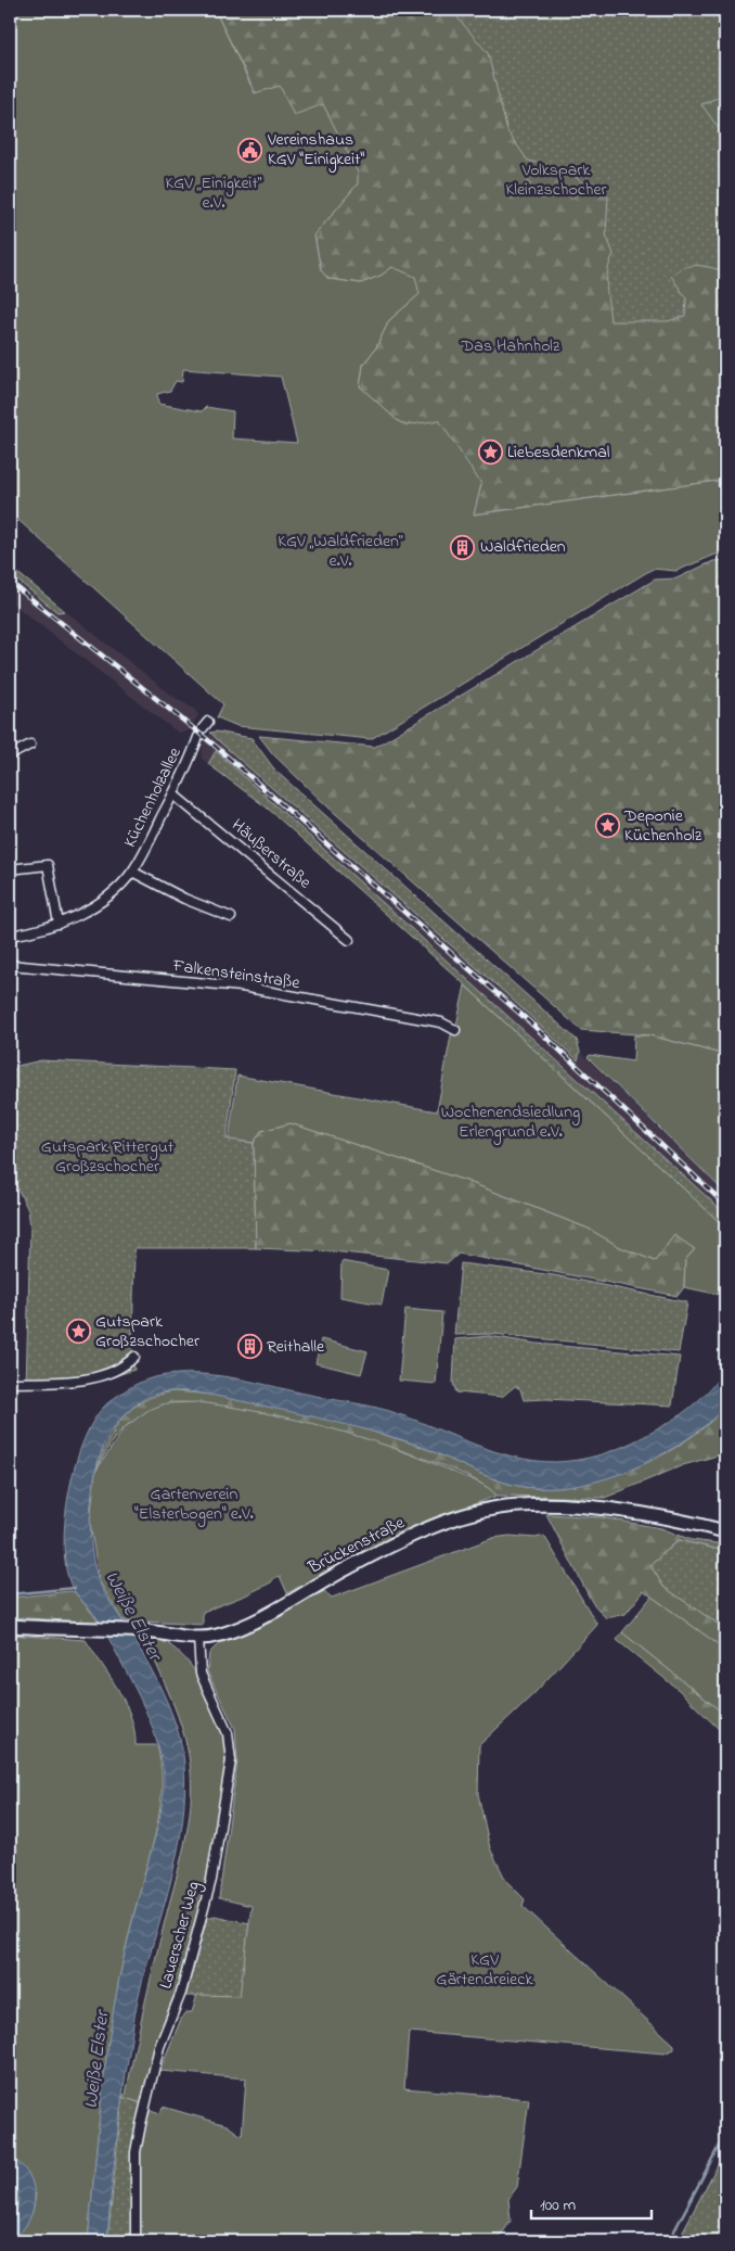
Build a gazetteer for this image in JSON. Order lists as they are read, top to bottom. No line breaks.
{"streets":{"main road":["Brückenstraße"],"street":["Küchenholzallee","Häußerstraße","Falkensteinstraße","Lauerscher Weg"]},"crossings":[["Küchenholzallee","Häußerstraße"],["Brückenstraße","Lauerscher Weg"]],"water":["Weiße Elster"],"parks":["Volkspark Kleinzschocher","KGV „Einigkeit“ e.V.","Das Hahnholz","KGV „Waldfrieden“ e.V.","Wochenendsiedlung Erlengrund e.V.","Gutspark Rittergut Großzschocher","Gartenverein \"Elsterbogen\" e.V.","KGV Gärtendreieck"],"places":{"public building":["Vereinshaus KGV \"Einigkeit\""],"place":["Liebesdenkmal","Deponie Küchenholz","Gutspark Großzschocher"],"building":["Waldfrieden","Reithalle"]},"scale_bar":"100 m"}
